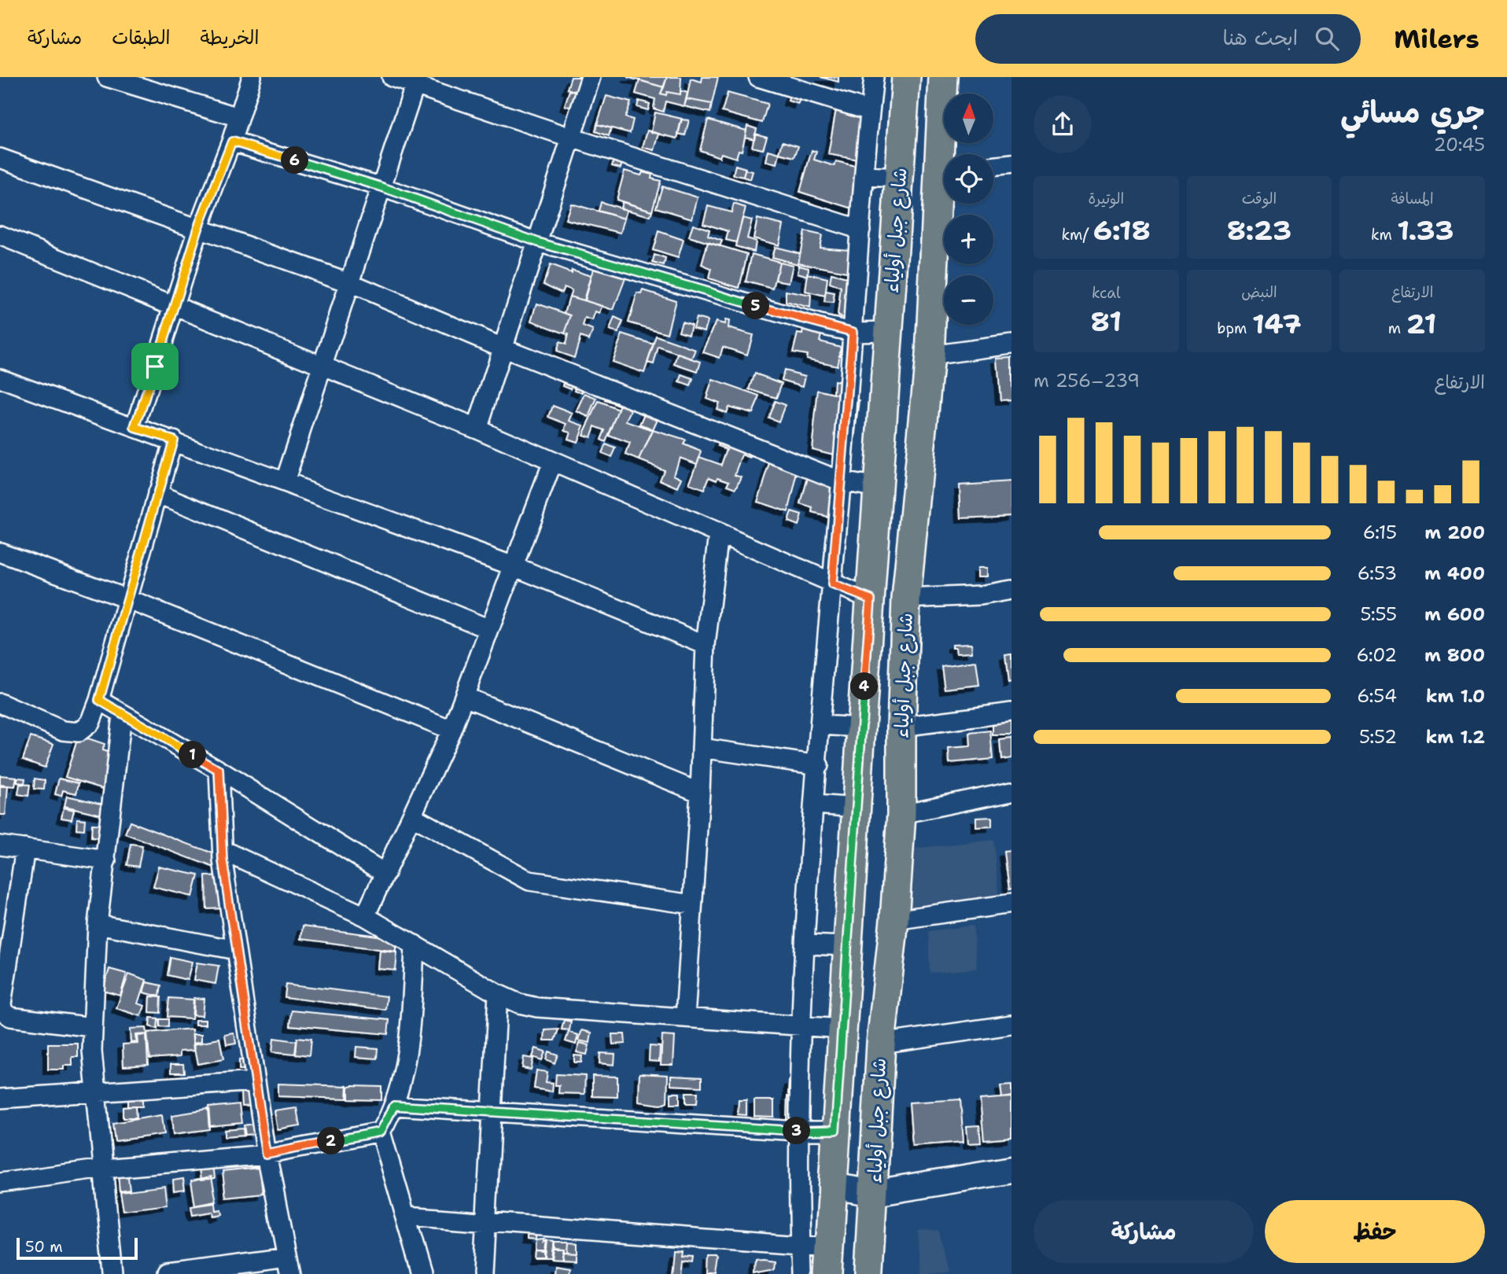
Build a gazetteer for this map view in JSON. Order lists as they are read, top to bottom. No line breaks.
{"streets":{"main road":["شارع جبل أولياء"]},"scale_bar":"50 m","north":"top","page":{"header":"Milers","search":"ابحث هنا","nav":["الخريطة","الطبقات","مشاركة"],"heading":["جري مسائي","20:45"],"map_buttons":["+","−"],"pins":["6","5","4","1","3","2"],"stats":[["المسافة","1.33 km"],["الوقت","8:23"],["الوتيرة","6:18 /km"],["الارتفاع","21 m"],["النبض","147 bpm"],["kcal","81"]],"chart":["الارتفاع","239–256 m"],"list":[{"name":"200 m","note":"6:15"},{"name":"400 m","note":"6:53"},{"name":"600 m","note":"5:55"},{"name":"800 m","note":"6:02"},{"name":"1.0 km","note":"6:54"},{"name":"1.2 km","note":"5:52"}],"buttons":["حفظ","مشاركة"],"scale":"50 m"}}
